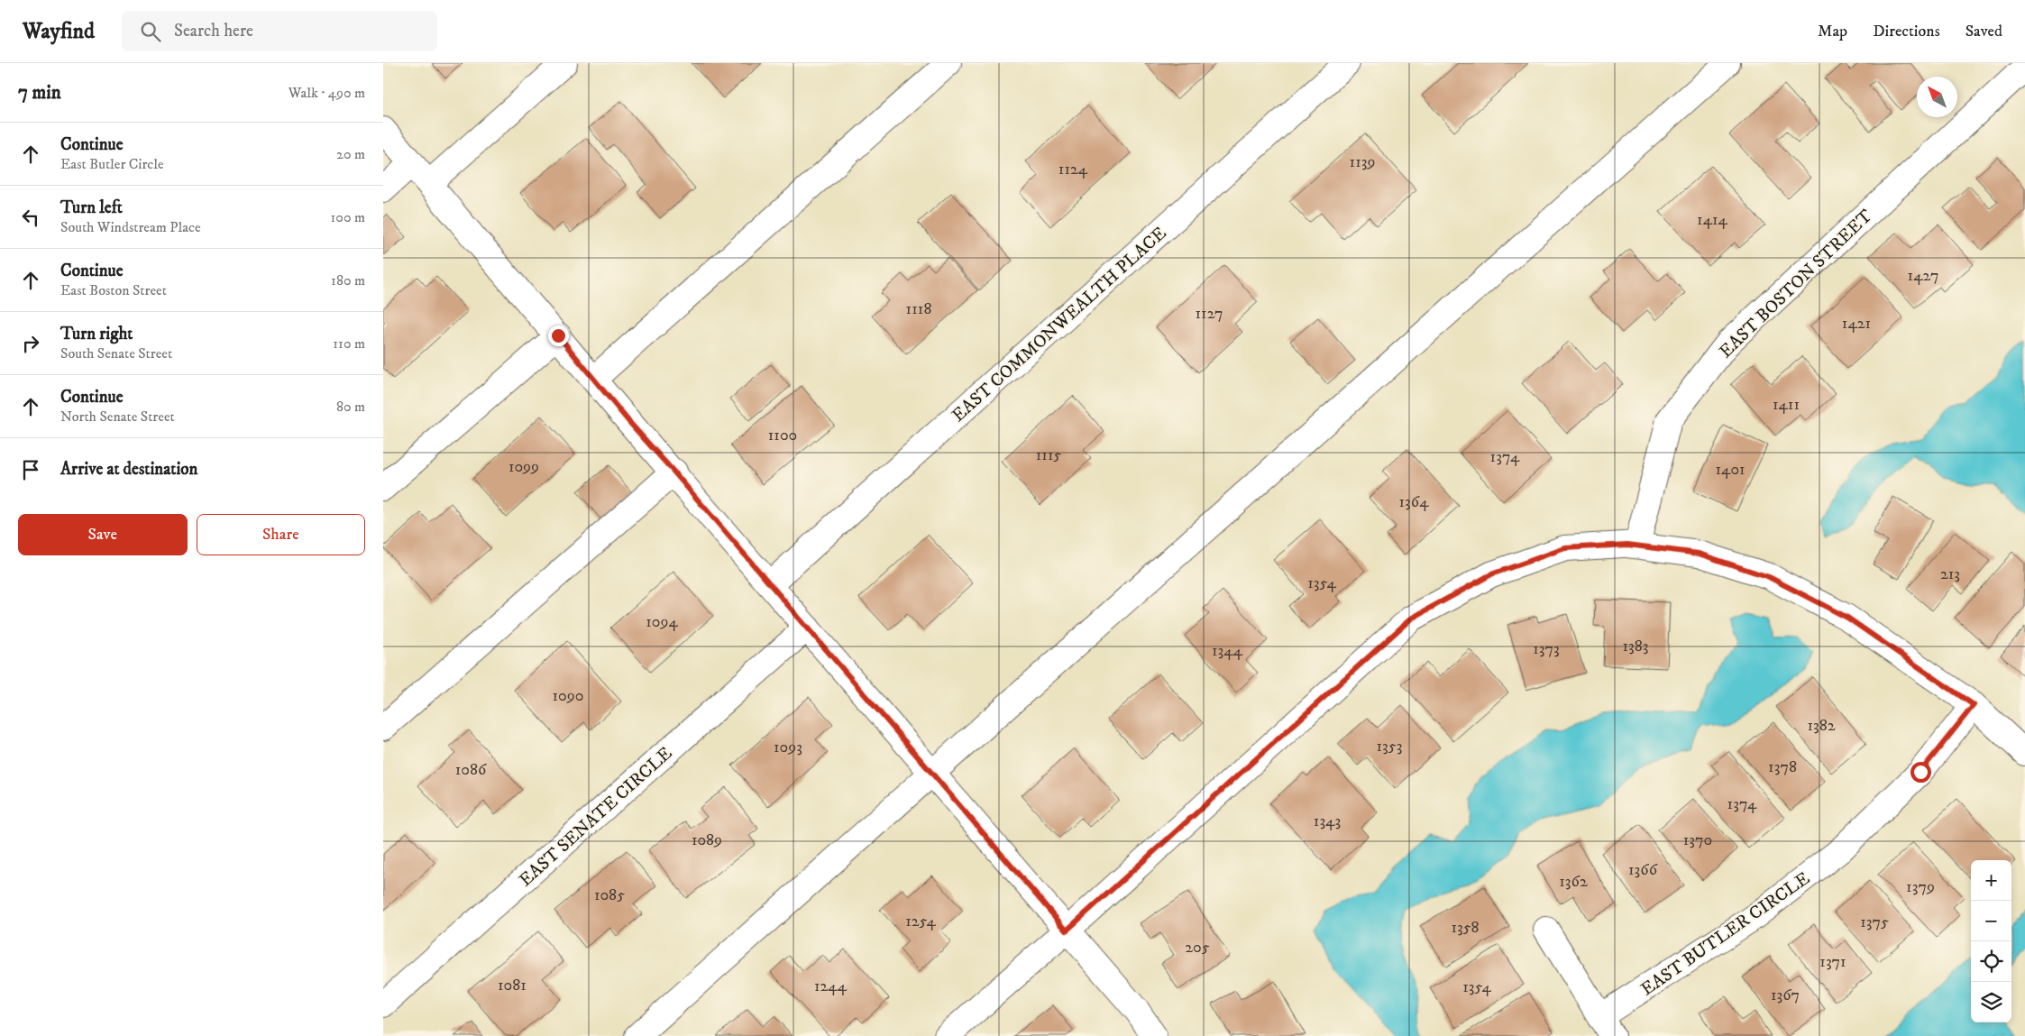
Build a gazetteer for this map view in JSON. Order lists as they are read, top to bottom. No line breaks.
{"streets":{"street":["EAST BOSTON STREET","EAST COMMONWEALTH PLACE","EAST SENATE CIRCLE","EAST BUTLER CIRCLE"]},"house_numbers":["1139","1124","1414","1427","1118","1127","1421","1411","1100","1115","1374","1099","1401","1364","213","1354","1094","1383","1373","1344","1090","1382","1353","1093","1378","1086","1374","1343","1089","1370","1366","1362","1379","1085","1254","1375","1358","205","1371","1081","1244","1354","1367"],"north":"top left","page":{"header":"Wayfind","search":"Search here","nav":["Map","Directions","Saved"],"heading":["7 min","Walk · 490 m"],"list":[["Continue","East Butler Circle","20 m"],["Turn left","South Windstream Place","100 m"],["Continue","East Boston Street","180 m"],["Turn right","South Senate Street","110 m"],["Continue","North Senate Street","80 m"],"Arrive at destination"],"buttons":["Save","Share"],"map_buttons":["+","−"]}}
